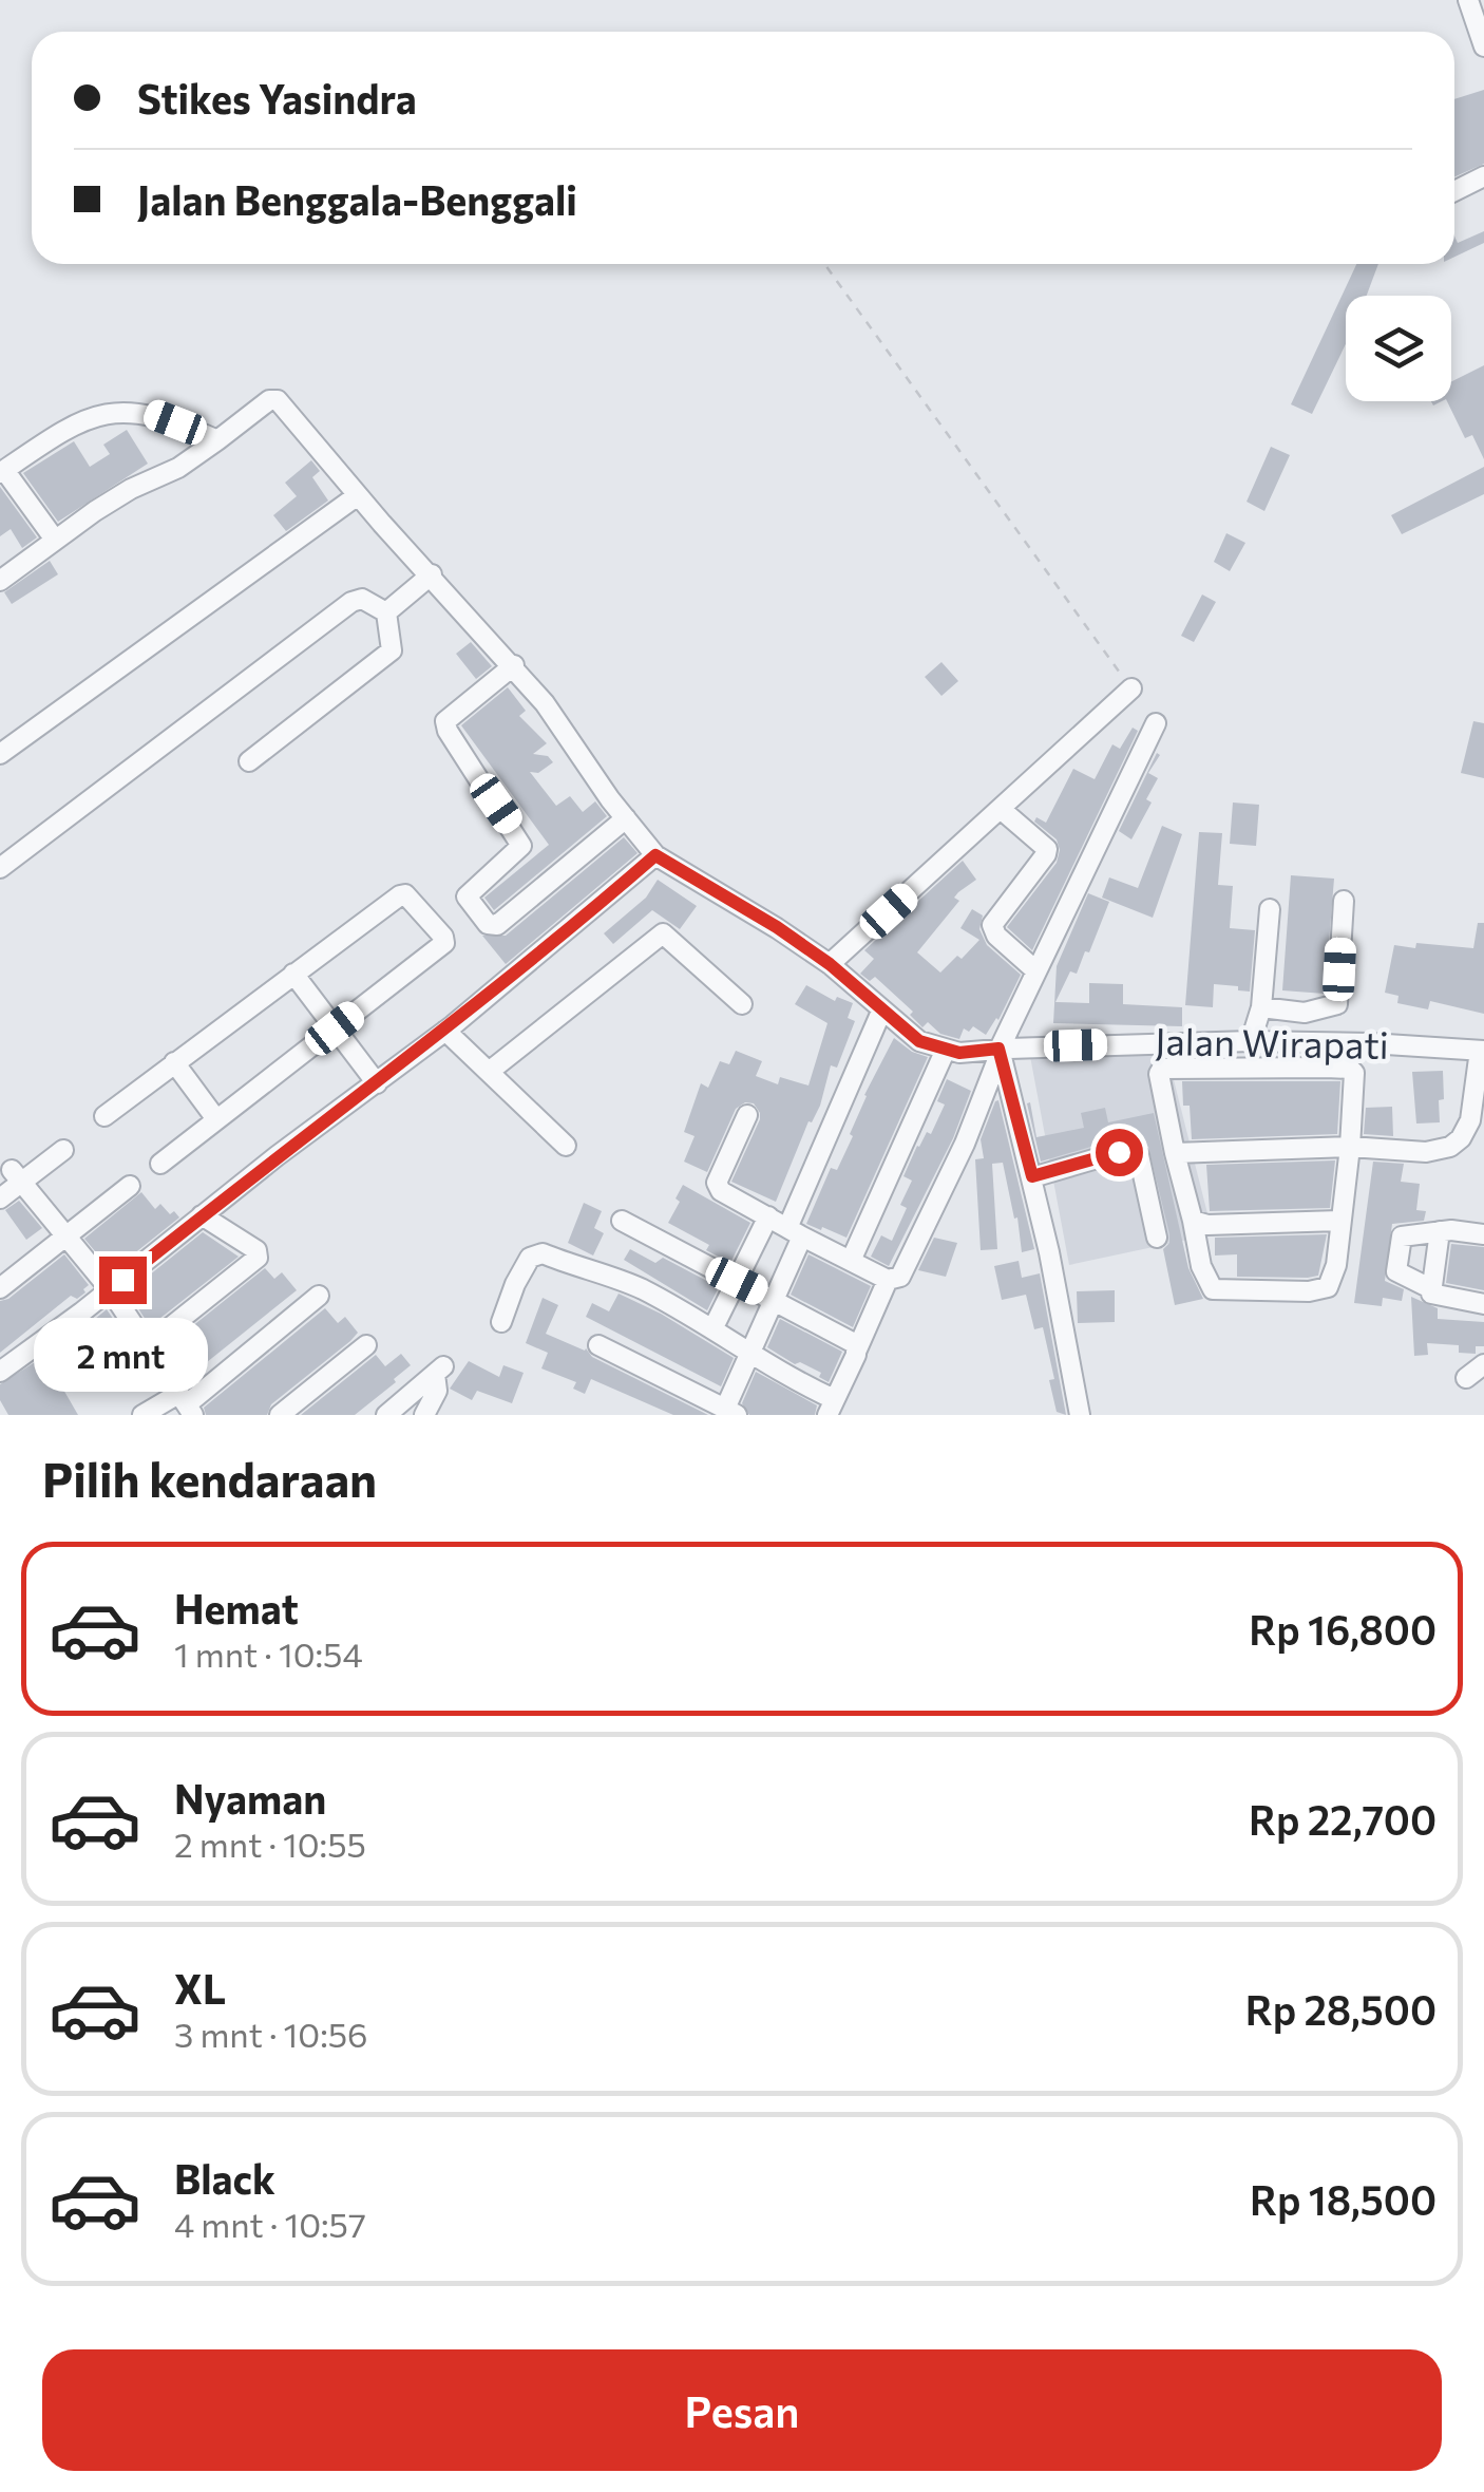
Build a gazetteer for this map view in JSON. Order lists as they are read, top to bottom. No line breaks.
{"streets":{"street":["Jalan Wirapati"]},"page":{"banner":["Stikes Yasindra","Jalan Benggala-Benggali"],"bubble":"2 mnt","heading":"Pilih kendaraan","list":[{"name":"Hemat","note":"1 mnt · 10:54","value":"Rp 16,800"},{"name":"Nyaman","note":"2 mnt · 10:55","value":"Rp 22,700"},{"name":"XL","note":"3 mnt · 10:56","value":"Rp 28,500"},{"name":"Black","note":"4 mnt · 10:57","value":"Rp 18,500"}],"buttons":"Pesan"}}
